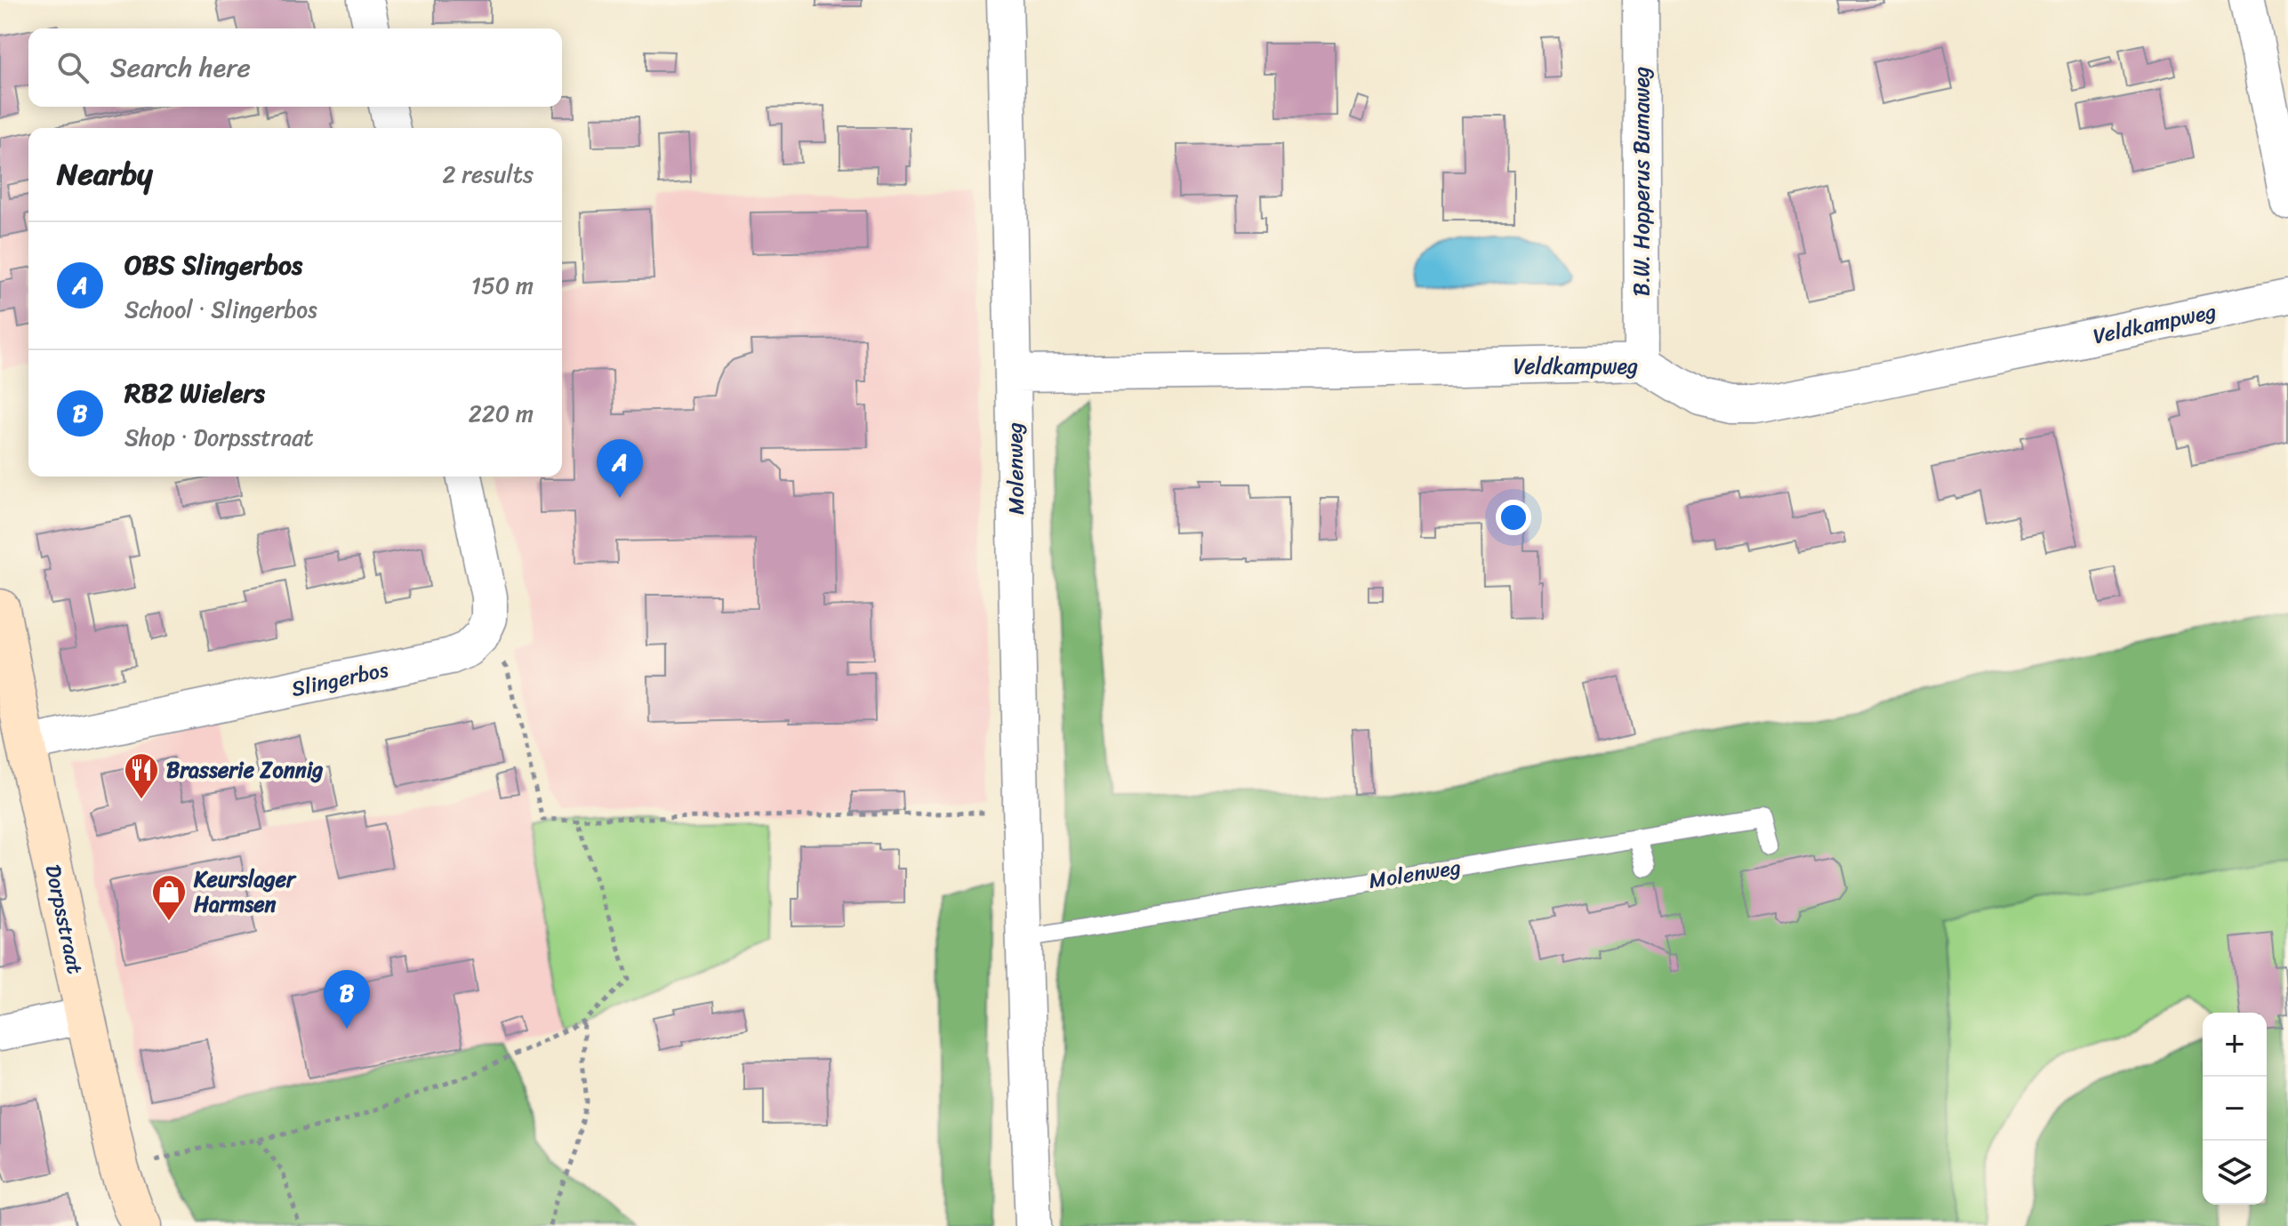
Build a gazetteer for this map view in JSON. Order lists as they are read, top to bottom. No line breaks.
{"streets":{"street":["B.W. Hopperus Bumaweg","Veldkampweg","Molenweg","Slingerbos","Dorpsstraat"]},"crossings":[["B.W. Hopperus Bumaweg","Veldkampweg"],["Veldkampweg","Molenweg"],["Slingerbos","Dorpsstraat"]],"places":{"restaurant":["Brasserie Zonnig"],"shop":["Keurslager Harmsen"]},"page":{"search":"Search here","heading":["Nearby","2 results"],"list":[{"mark":"A","name":"OBS Slingerbos","note":"School · Slingerbos","value":"150 m"},{"mark":"B","name":"RB2 Wielers","note":"Shop · Dorpsstraat","value":"220 m"}],"pins":["A","B"],"map_buttons":["+","−"]}}
